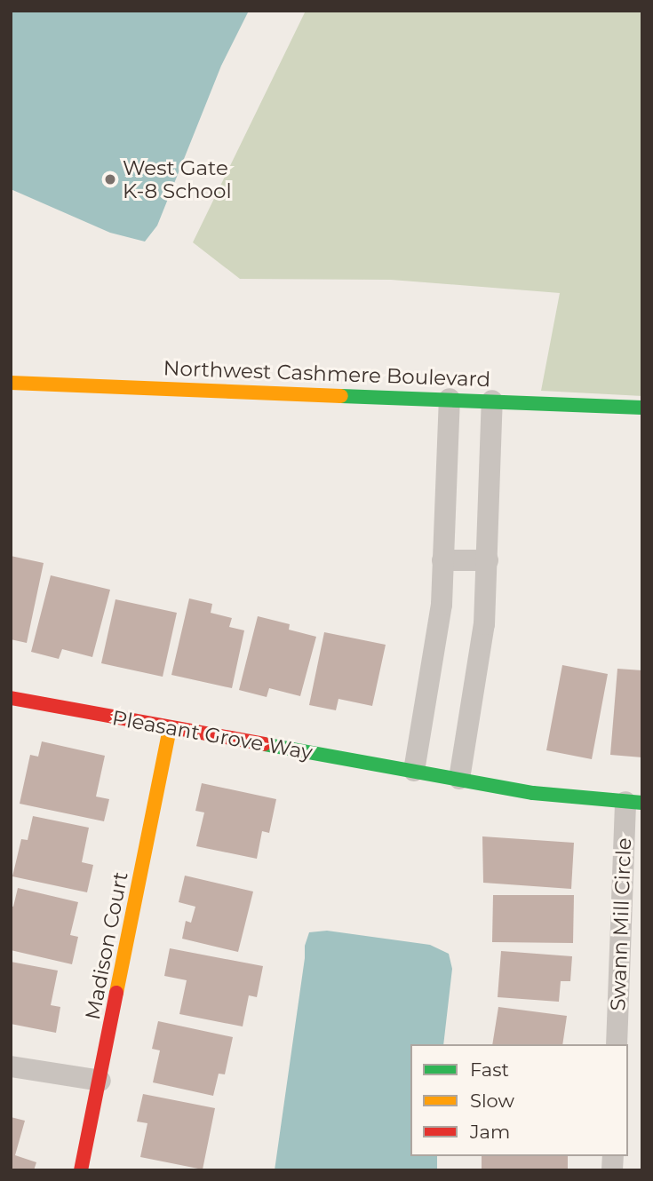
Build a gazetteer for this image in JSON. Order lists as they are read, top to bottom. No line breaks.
{"streets":{"street":["Northwest Cashmere Boulevard","Pleasant Grove Way","Swann Mill Circle","Madison Court"]},"crossings":[["Pleasant Grove Way","Swann Mill Circle"],["Pleasant Grove Way","Madison Court"]],"places":["West Gate K-8 School"],"legend":["Fast","Slow","Jam"]}
